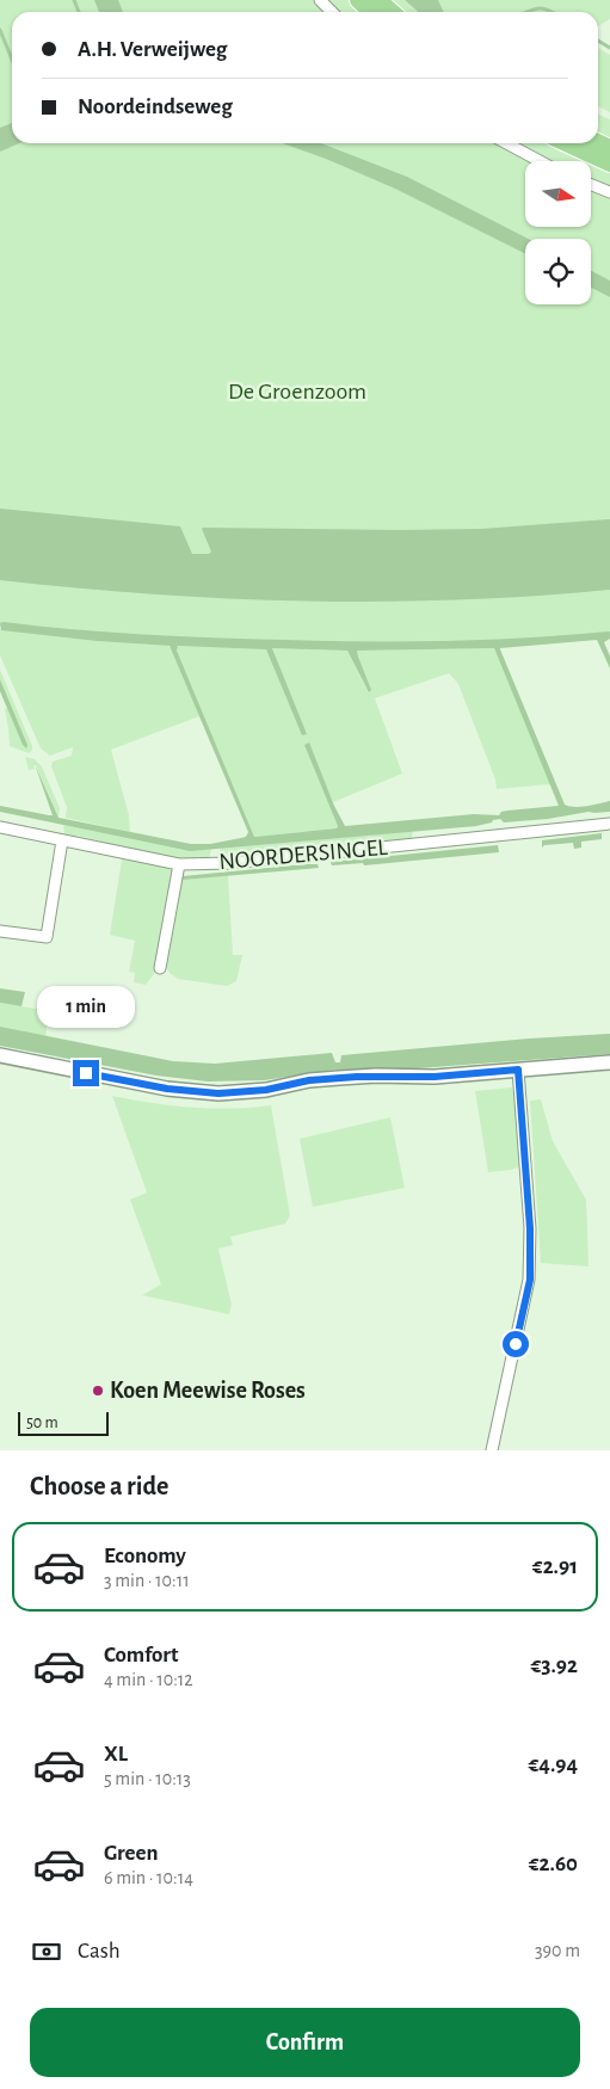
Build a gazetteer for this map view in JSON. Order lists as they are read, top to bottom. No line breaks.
{"streets":{"street":["NOORDERSINGEL"]},"parks":["De Groenzoom"],"places":["Koen Meewise Roses"],"scale_bar":"50 m","north":"right","page":{"banner":["A.H. Verweijweg","Noordeindseweg"],"bubble":"1 min","scale":"50 m","heading":"Choose a ride","list":[{"name":"Economy","note":"3 min · 10:11","value":"€2.91"},{"name":"Comfort","note":"4 min · 10:12","value":"€3.92"},{"name":"XL","note":"5 min · 10:13","value":"€4.94"},{"name":"Green","note":"6 min · 10:14","value":"€2.60"}],"pay":["Cash","390 m"],"buttons":"Confirm"}}
